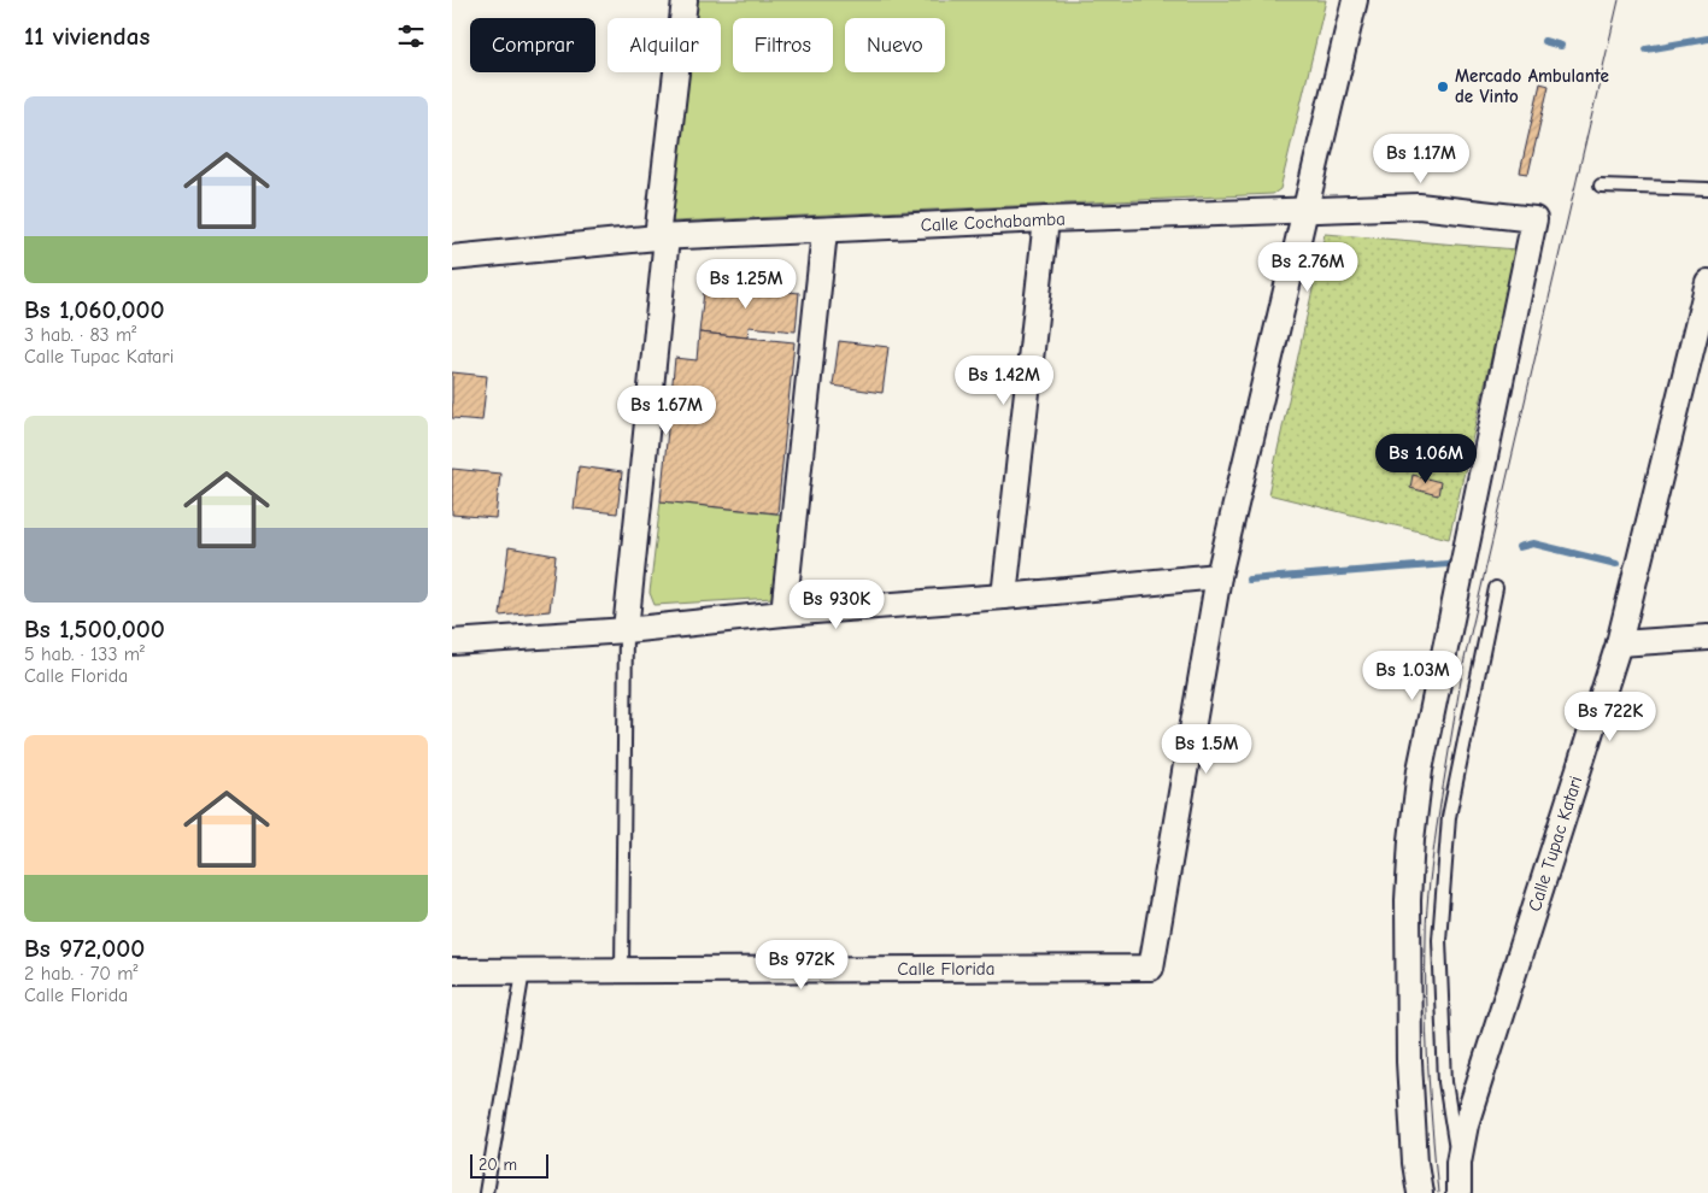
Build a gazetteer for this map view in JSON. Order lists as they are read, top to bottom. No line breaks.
{"streets":{"street":["Calle Cochabamba","Calle Tupac Katari","Calle Florida"]},"places":["Mercado Ambulante de Vinto"],"scale_bar":"20 m","page":{"heading":"11 viviendas","chip":["Comprar","Alquilar","Filtros","Nuevo"],"list":[{"name":"Bs 1,060,000","note":"3 hab. · 83 m² · Calle Tupac Katari"},{"name":"Bs 1,500,000","note":"5 hab. · 133 m² · Calle Florida"},{"name":"Bs 972,000","note":"2 hab. · 70 m² · Calle Florida"}],"price":["Bs 1.17M","Bs 2.76M","Bs 1.25M","Bs 1.42M","Bs 1.67M","Bs 1.06M","Bs 930K","Bs 1.03M","Bs 722K","Bs 1.5M","Bs 972K"],"scale":"20 m"}}
